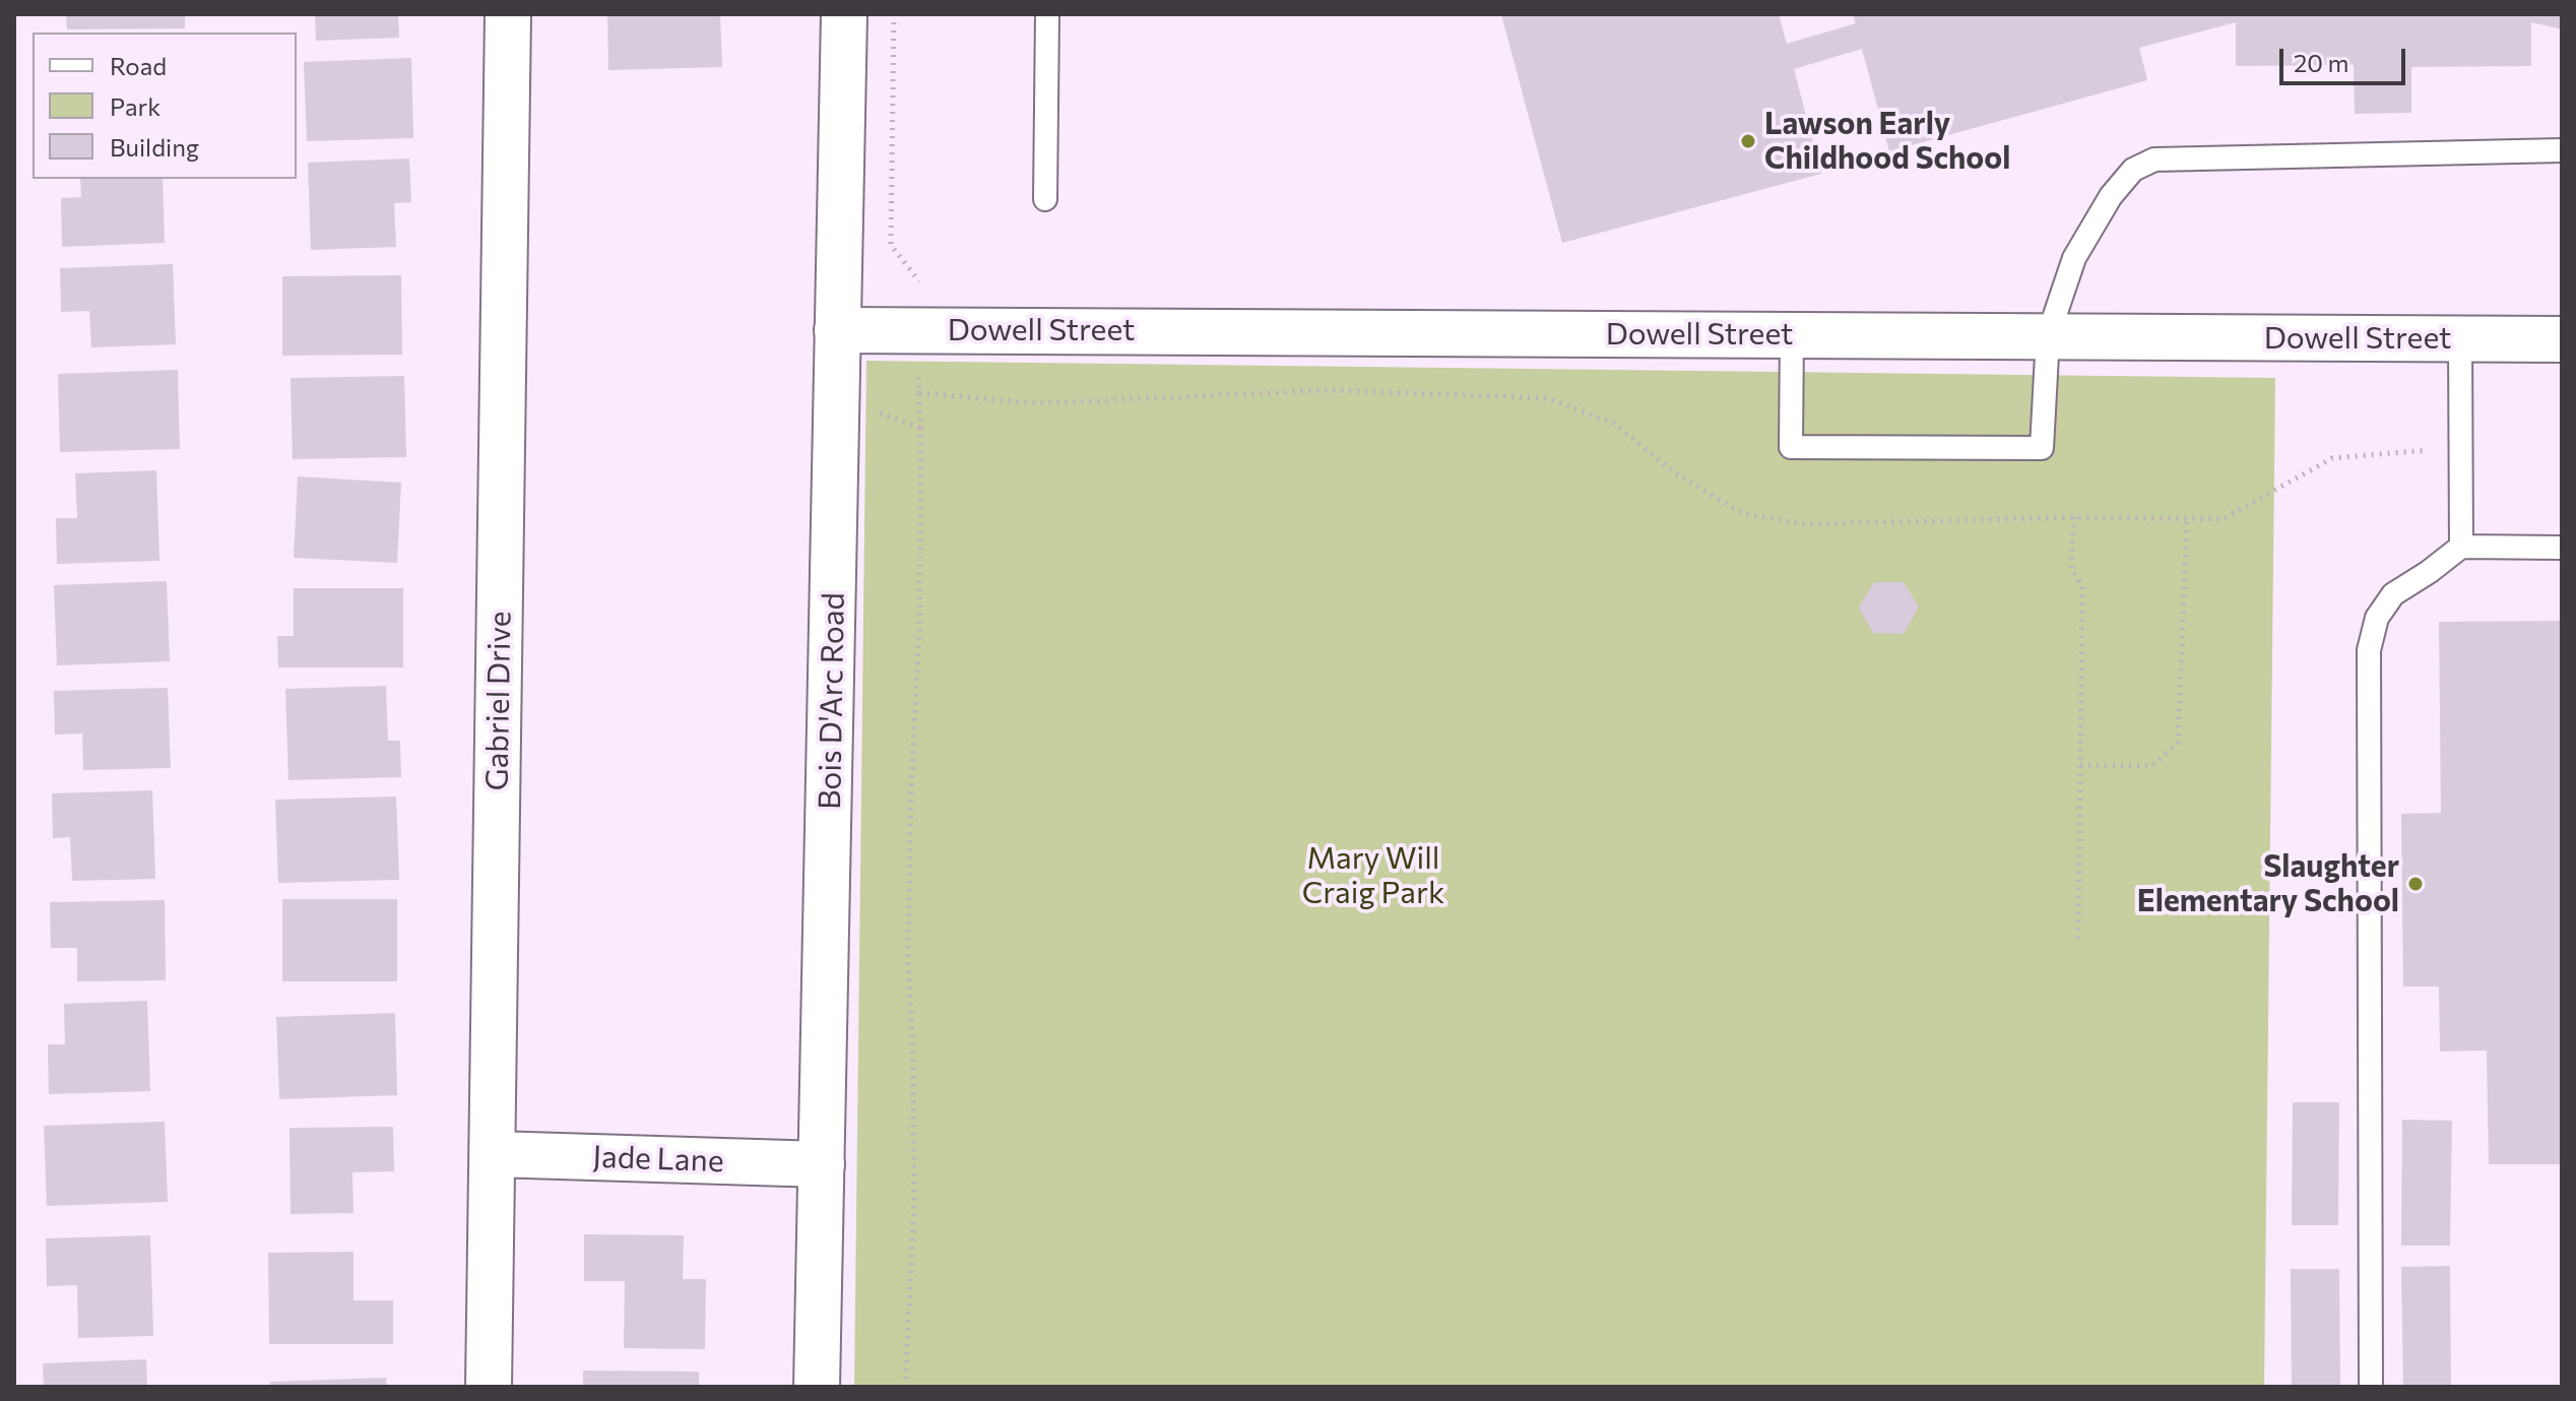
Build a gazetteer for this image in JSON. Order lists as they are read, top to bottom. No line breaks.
{"streets":{"street":["Dowell Street","Gabriel Drive","Bois D'Arc Road","Jade Lane"]},"crossings":[["Dowell Street","Bois D'Arc Road"],["Gabriel Drive","Jade Lane"],["Bois D'Arc Road","Jade Lane"]],"parks":["Mary Will Craig Park"],"places":["Lawson Early Childhood School","Slaughter Elementary School"],"legend":["Road","Park","Building"],"scale_bar":"20 m"}
